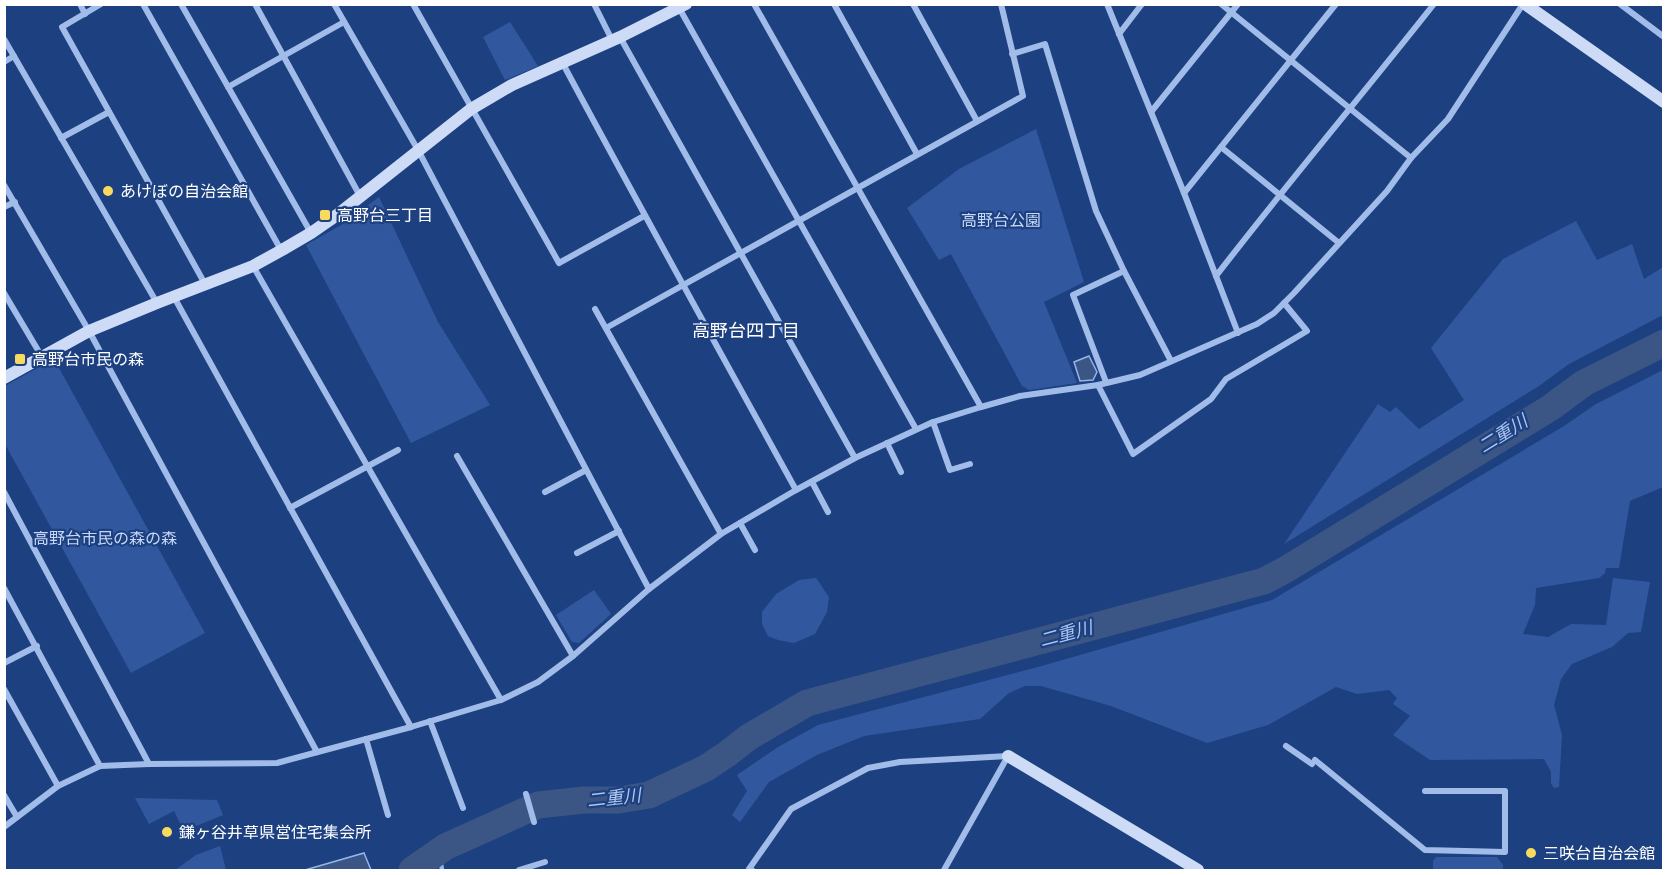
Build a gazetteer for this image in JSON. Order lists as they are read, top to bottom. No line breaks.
{"districts":["高野台四丁目"],"water":["二重川"],"parks":["高野台公園","高野台市民の森の森"],"places":{"other":["あけぼの自治会館","鎌ヶ谷井草県営住宅集会所","三咲台自治会館"],"transit":["高野台三丁目","高野台市民の森"]}}
